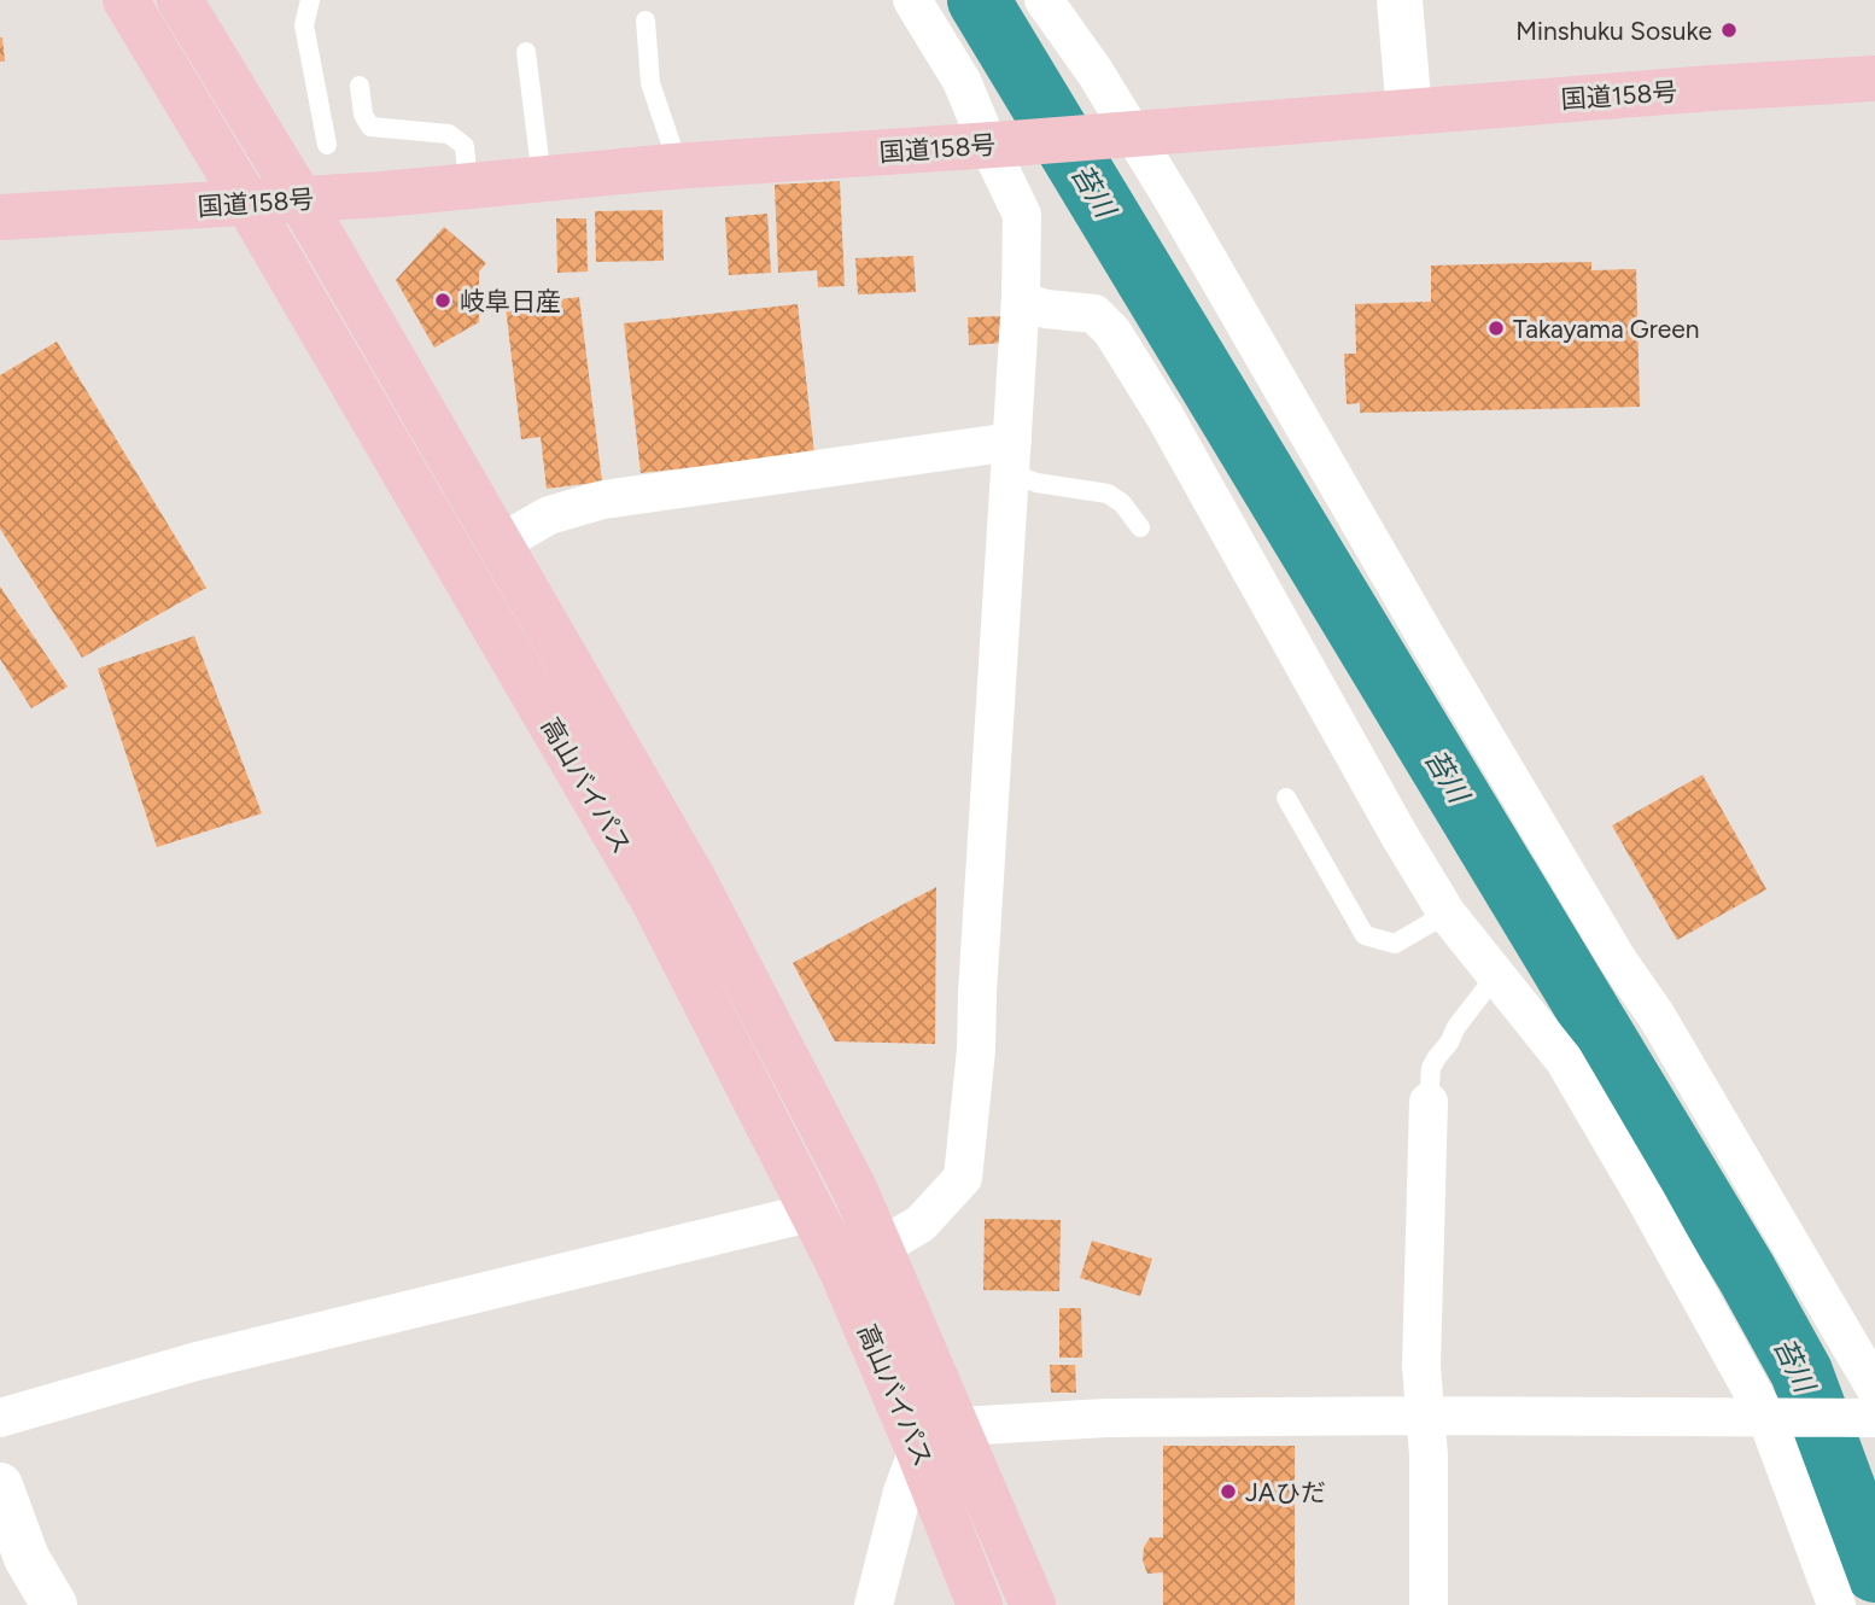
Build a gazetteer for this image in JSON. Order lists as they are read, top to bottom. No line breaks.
{"streets":{"highway":["国道158号","高山バイパス"]},"crossings":[["国道158号","高山バイパス"]],"water":["苔川"],"places":["Minshuku Sosuke","岐阜日産","Takayama Green","JAひだ"]}
